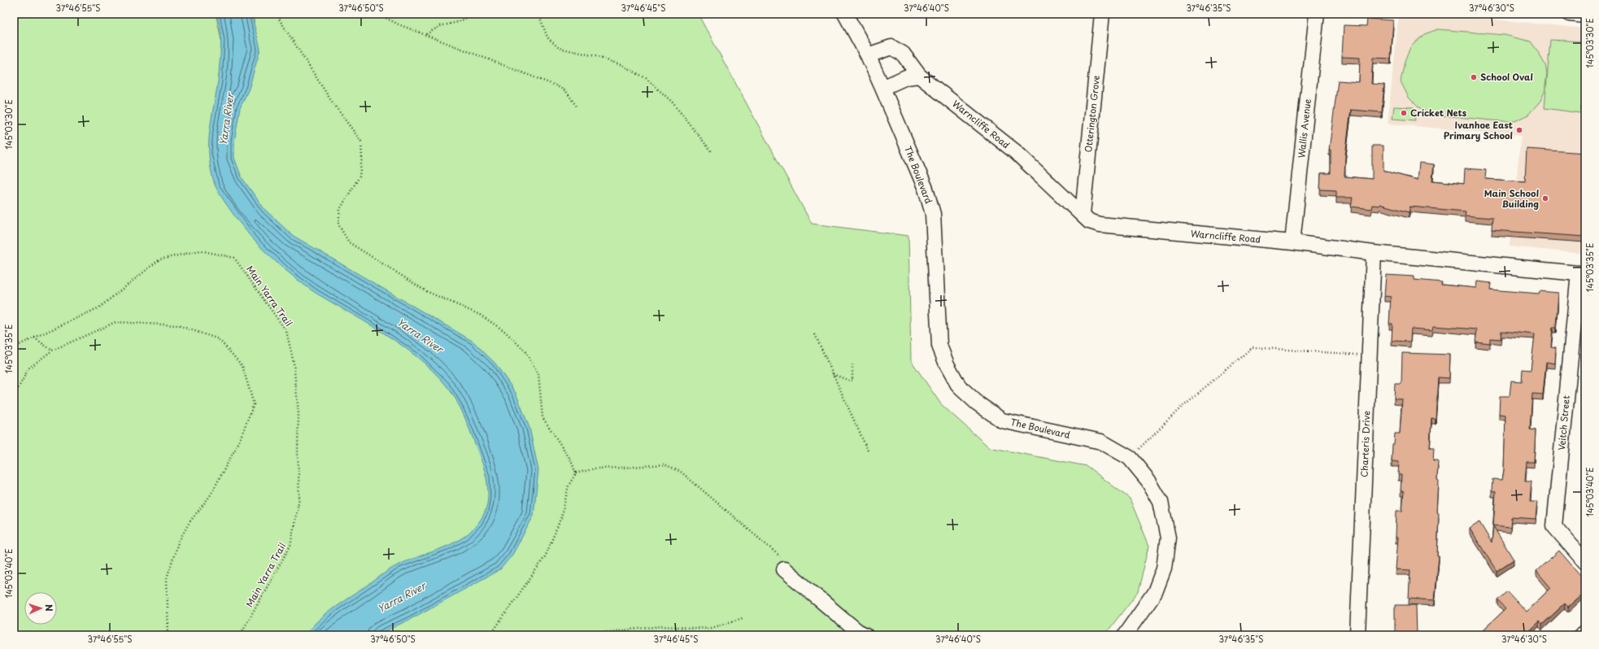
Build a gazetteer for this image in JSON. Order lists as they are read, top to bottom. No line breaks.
{"streets":{"street":["Otterington Grove","Warncliffe Road","Wallis Avenue","The Boulevard","Veitch Street","Charteris Drive"],"path":["Main Yarra Trail"]},"crossings":[["Otterington Grove","Warncliffe Road"],["Warncliffe Road","Wallis Avenue"],["Warncliffe Road","The Boulevard"],["Warncliffe Road","Veitch Street"],["Warncliffe Road","Charteris Drive"]],"water":["Yarra River"],"places":["School Oval","Cricket Nets","Ivanhoe East Primary School","Main School Building"],"north":"right","coordinates":["37°46'55\"S","37°46'50\"S","37°46'45\"S","37°46'40\"S","37°46'35\"S","37°46'30\"S","145°03'30\"E","145°03'35\"E","145°03'40\"E"]}
